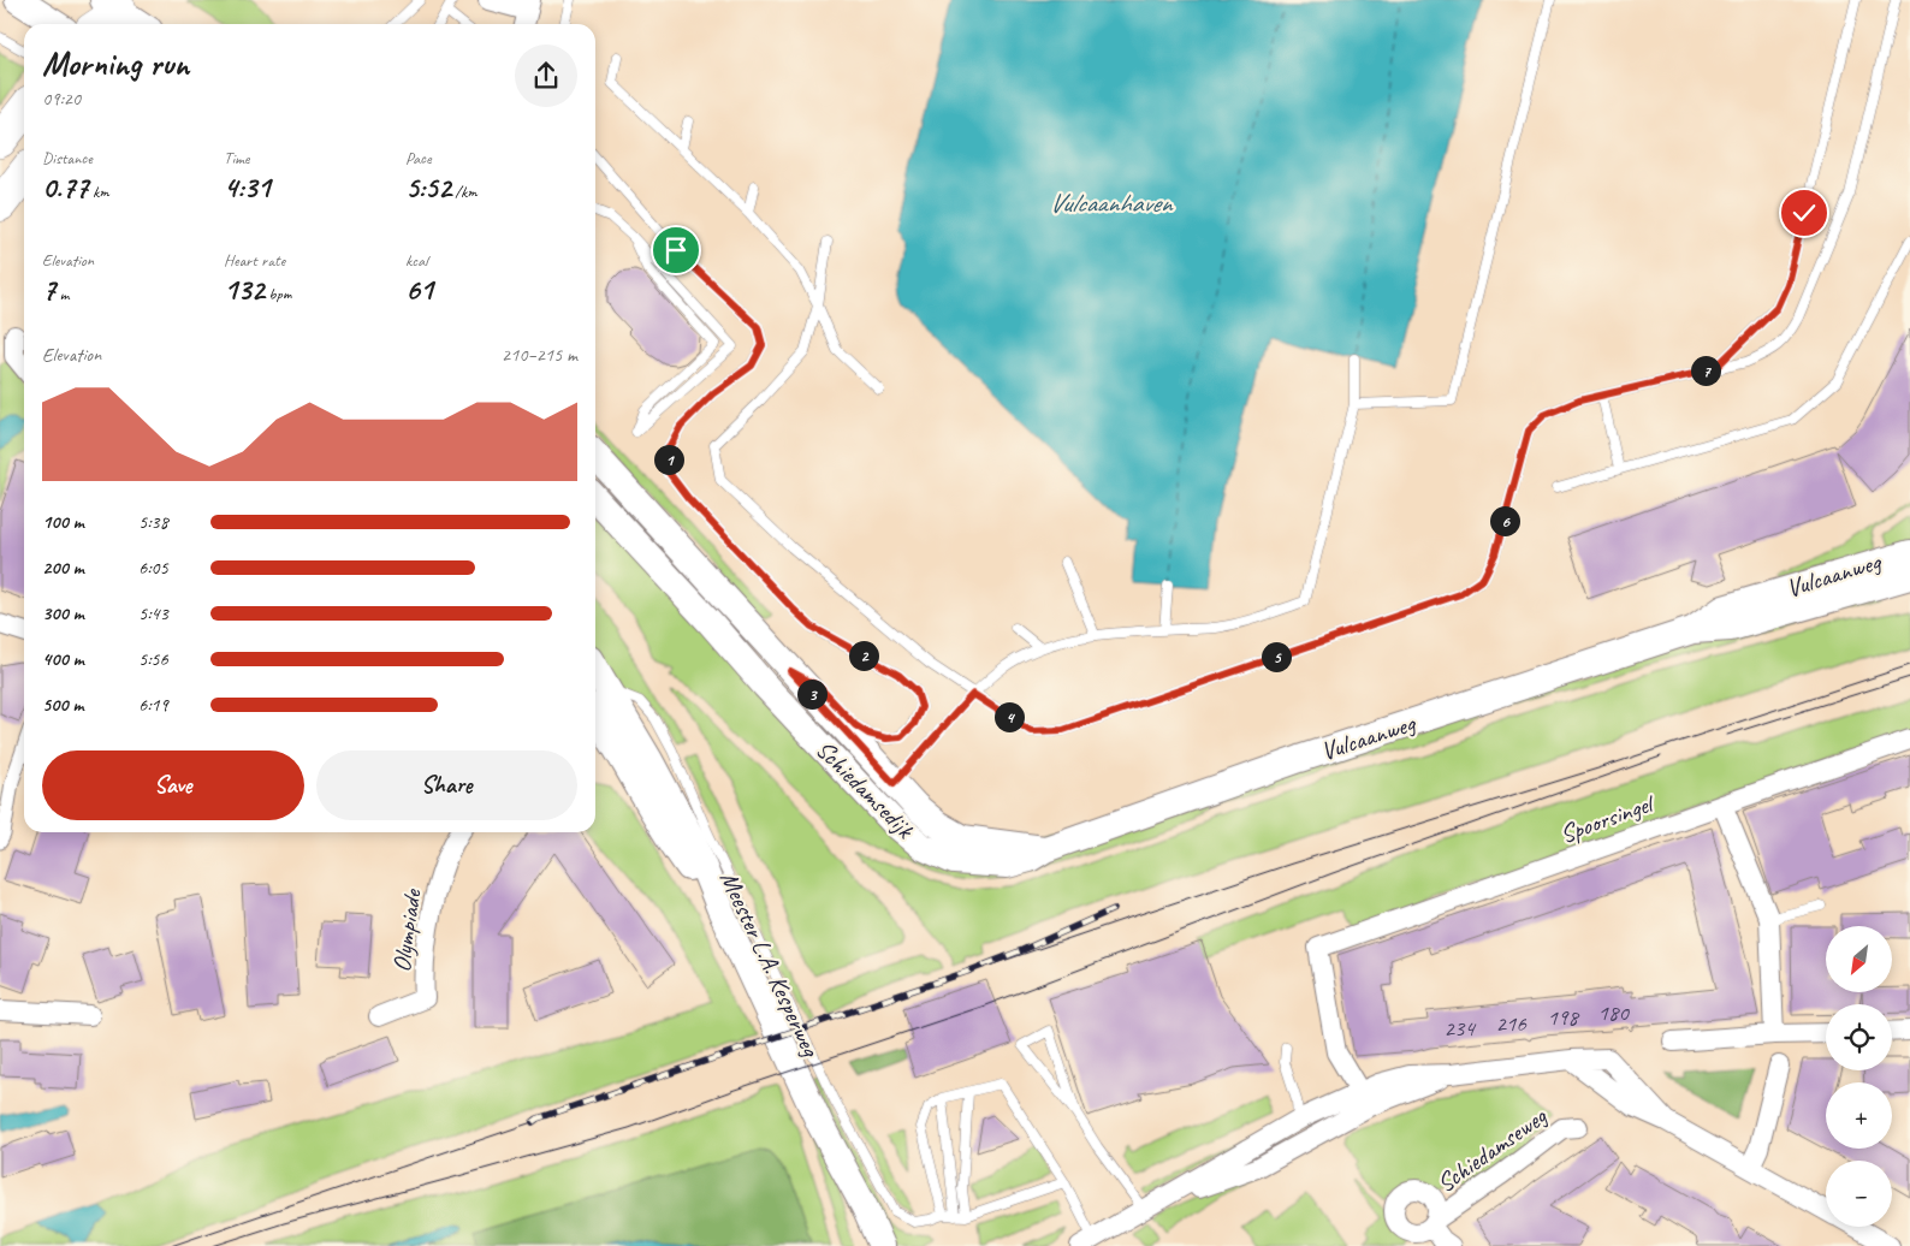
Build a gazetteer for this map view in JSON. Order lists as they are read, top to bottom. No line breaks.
{"streets":{"main road":["Vulcaanweg","Schiedamsedijk","Meester L.A. Kesperweg"],"street":["Spoorsingel","Olympiade","Schiedamseweg"]},"crossings":[["Vulcaanweg","Schiedamsedijk"],["Spoorsingel","Schiedamseweg"]],"water":["Vulcaanhaven"],"house_numbers":["180","198","216","234"],"north":"bottom left","page":{"heading":["Morning run","09:20"],"stats":[["Distance","0.77 km"],["Time","4:31"],["Pace","5:52 /km"],["Elevation","7 m"],["Heart rate","132 bpm"],["kcal","61"]],"chart":["Elevation","210–215 m"],"pins":["7","1","6","2","5","3","4"],"list":[{"name":"100 m","note":"5:38"},{"name":"200 m","note":"6:05"},{"name":"300 m","note":"5:43"},{"name":"400 m","note":"5:56"},{"name":"500 m","note":"6:19"}],"buttons":["Save","Share"],"map_buttons":["+","−"]}}
